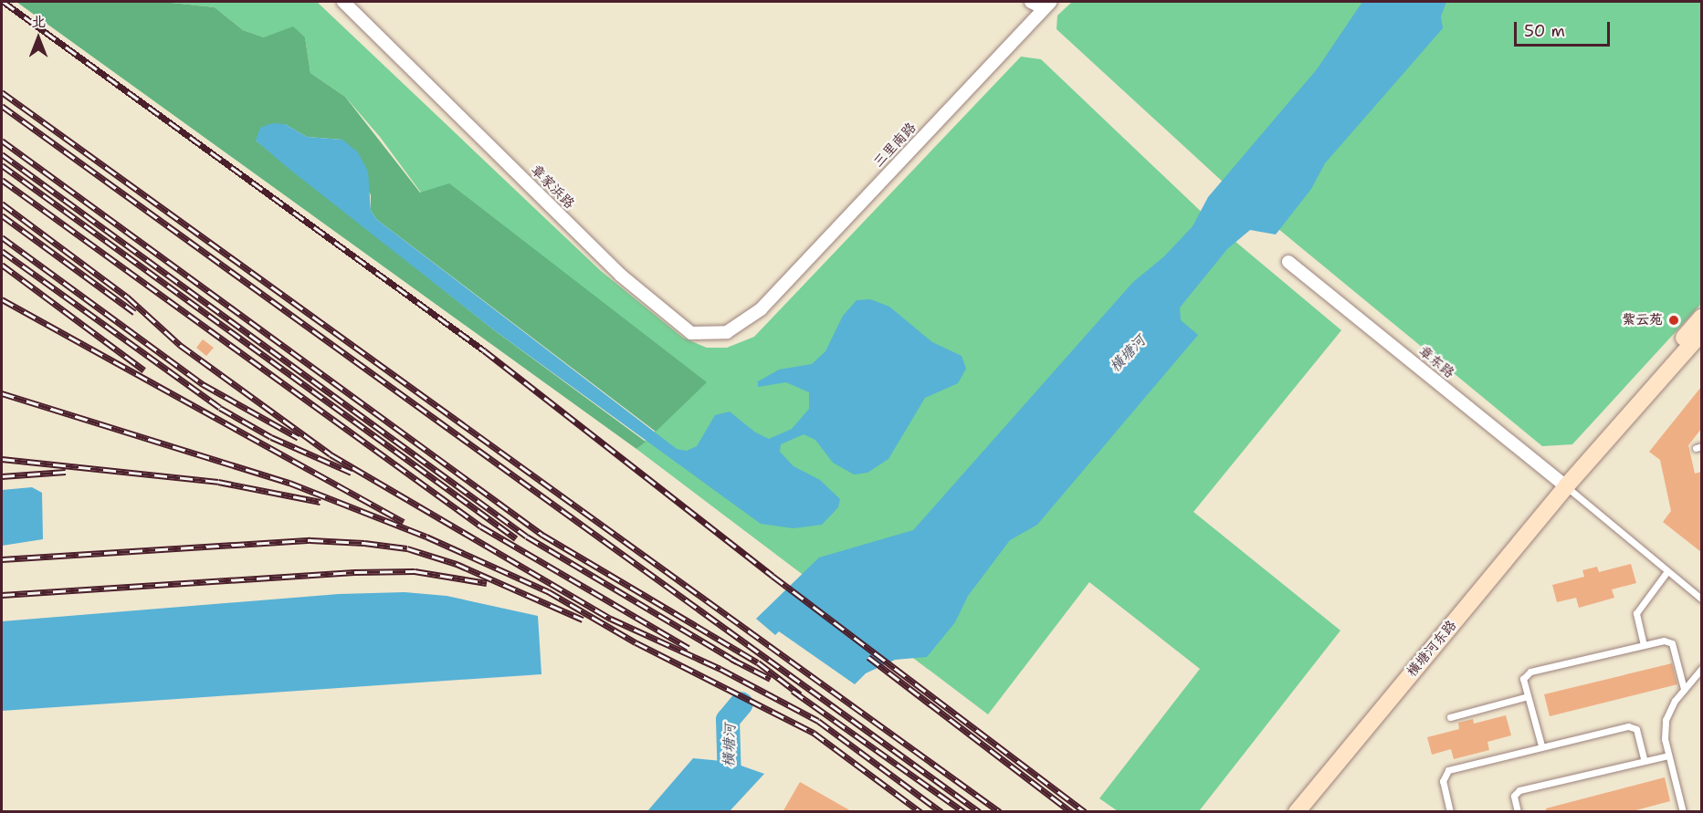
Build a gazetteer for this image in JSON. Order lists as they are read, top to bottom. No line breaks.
{"streets":{"main road":["横塘河东路"],"street":["三里南路","章家浜路","章东路"]},"crossings":[["三里南路","章家浜路"],["章东路","横塘河东路"]],"water":["横塘河"],"places":["紫云苑"],"scale_bar":"50 m","north":"top"}
